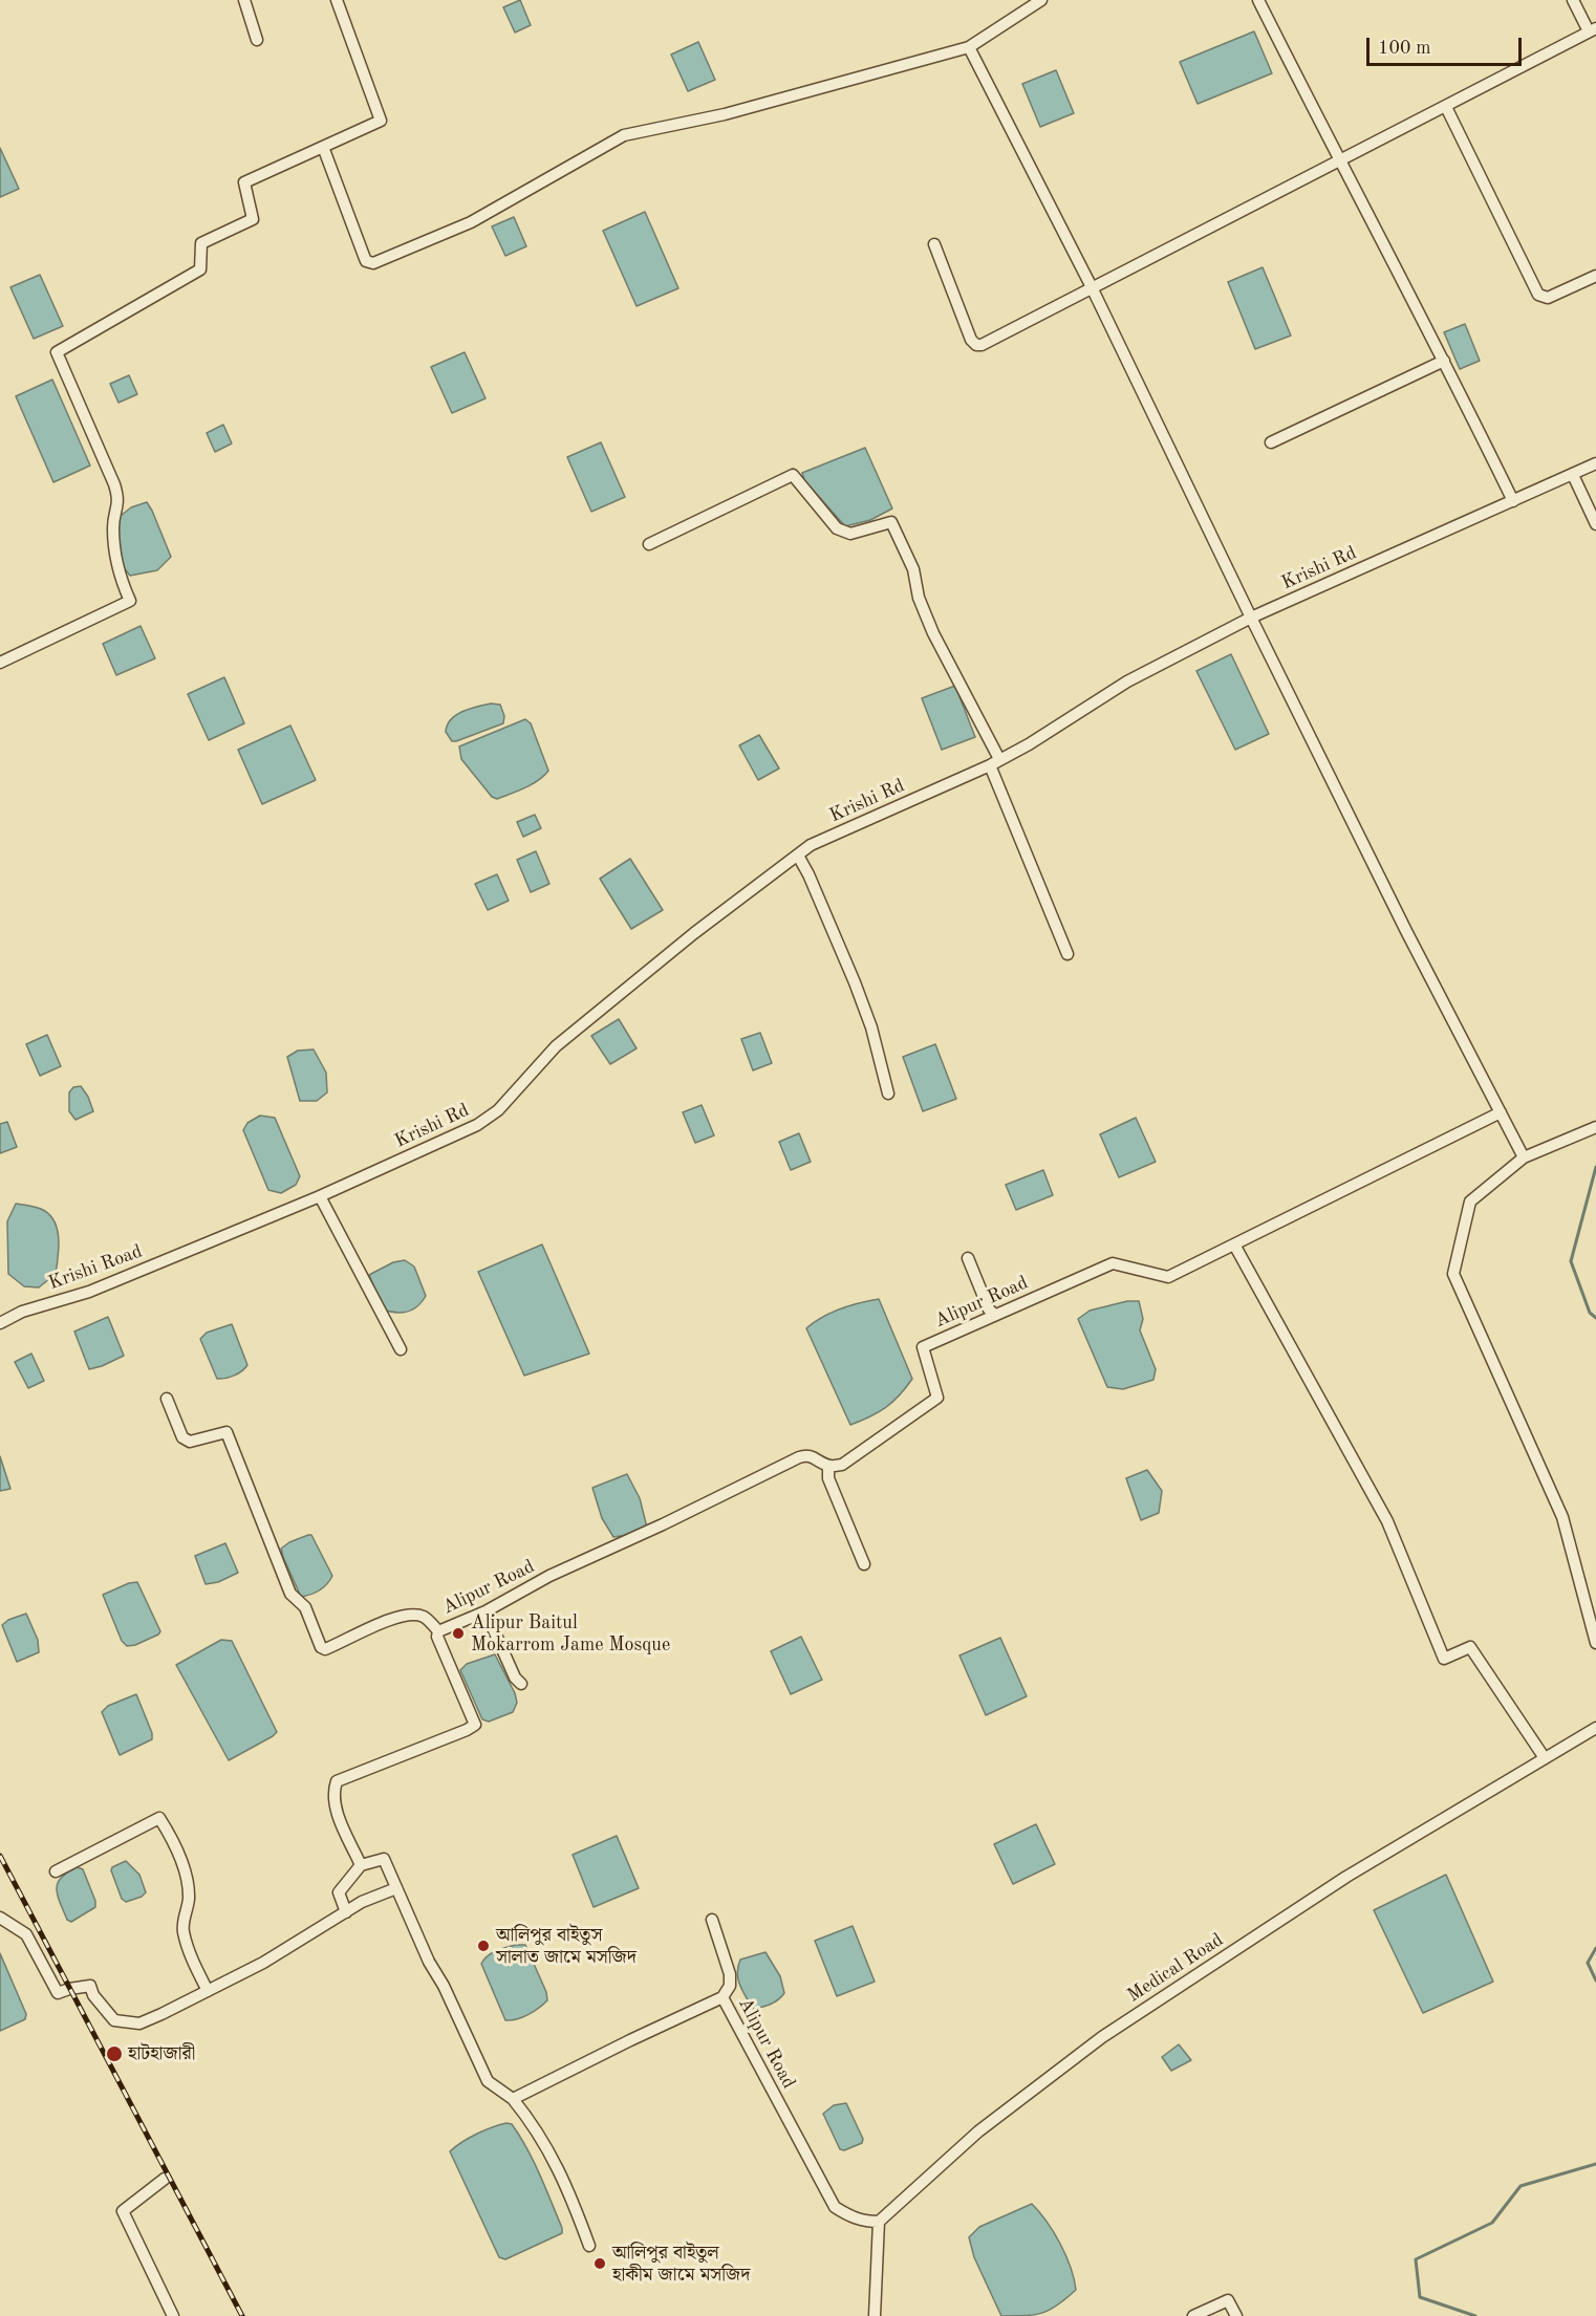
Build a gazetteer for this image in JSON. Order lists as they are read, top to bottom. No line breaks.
{"streets":{"street":["Krishi Rd","Krishi Road","Alipur Road","Medical Road"]},"crossings":[["Krishi Rd","Krishi Road"],["Alipur Road","Medical Road"]],"places":["Alipur Baitul Mokarrom Jame Mosque","আলিপুর বাইতুস সালাত জামে মসজিদ","হাটহাজারী","আলিপুর বাইতুল হাকীম জামে মসজিদ"],"scale_bar":"100 m"}
